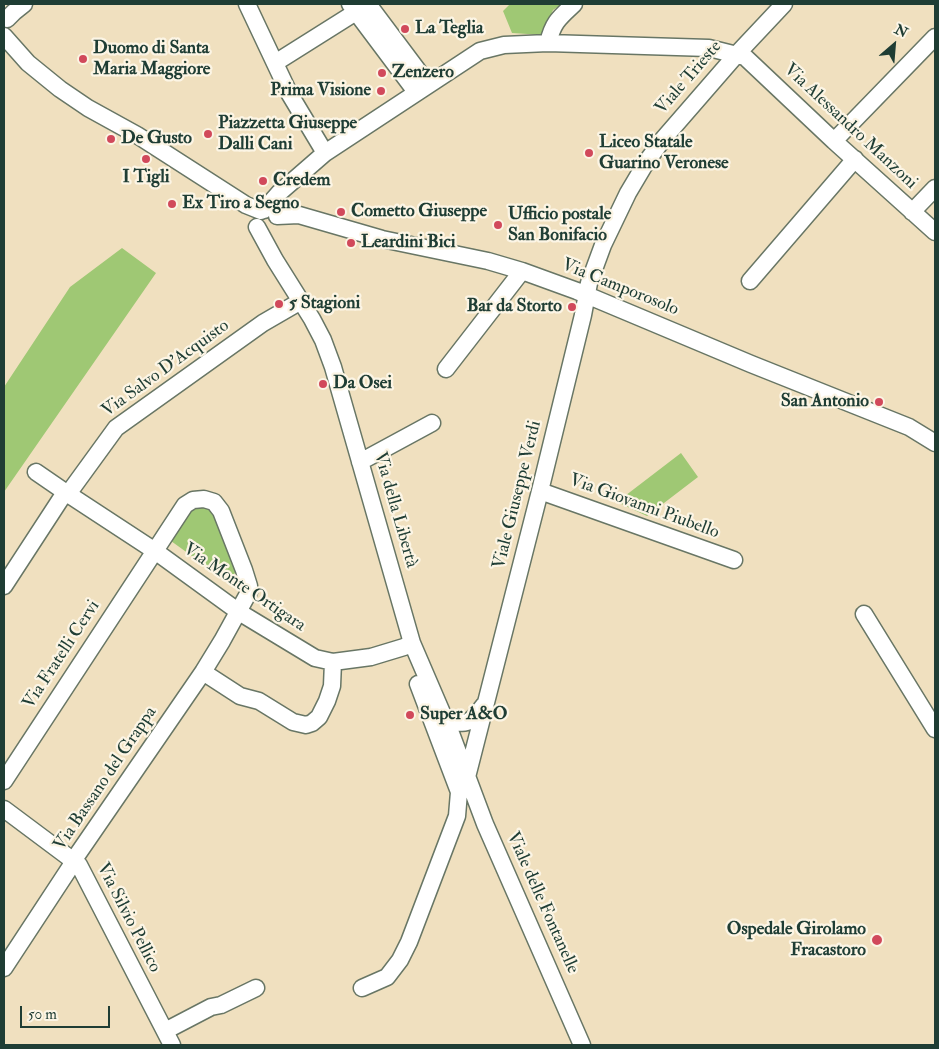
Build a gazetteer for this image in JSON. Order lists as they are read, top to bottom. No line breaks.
{"streets":{"street":["Viale Trieste","Via Alessandro Manzoni","Via Camporosolo","Via Salvo D'Acquisto","Viale Giuseppe Verdi","Via Giovanni Piubello","Via della Libertà","Via Monte Ortigara","Via Fratelli Cervi","Via Bassano del Grappa","Viale delle Fontanelle","Via Silvio Pellico"]},"crossings":[["Viale Trieste","Via Alessandro Manzoni"],["Viale Trieste","Via Camporosolo"],["Viale Trieste","Viale Giuseppe Verdi"],["Via Camporosolo","Viale Giuseppe Verdi"],["Via Camporosolo","Via della Libertà"],["Via Salvo D'Acquisto","Via della Libertà"],["Via Salvo D'Acquisto","Via Monte Ortigara"],["Viale Giuseppe Verdi","Via Giovanni Piubello"],["Viale Giuseppe Verdi","Via della Libertà"],["Viale Giuseppe Verdi","Viale delle Fontanelle"],["Via della Libertà","Via Monte Ortigara"],["Via della Libertà","Viale delle Fontanelle"],["Via Monte Ortigara","Via Fratelli Cervi"],["Via Monte Ortigara","Via Bassano del Grappa"],["Via Fratelli Cervi","Via Bassano del Grappa"],["Via Bassano del Grappa","Via Silvio Pellico"]],"places":["La Teglia","Duomo di Santa Maria Maggiore","Zenzero","Prima Visione","Piazzetta Giuseppe Dalli Cani","De Gusto","Liceo Statale Guarino Veronese","I Tigli","Credem","Ex Tiro a Segno","Cometto Giuseppe","Ufficio postale San Bonifacio","Leardini Bici","5 Stagioni","Bar da Storto","Da Osei","San Antonio","Super A&O","Ospedale Girolamo Fracastoro"],"scale_bar":"50 m","north":"top right"}
